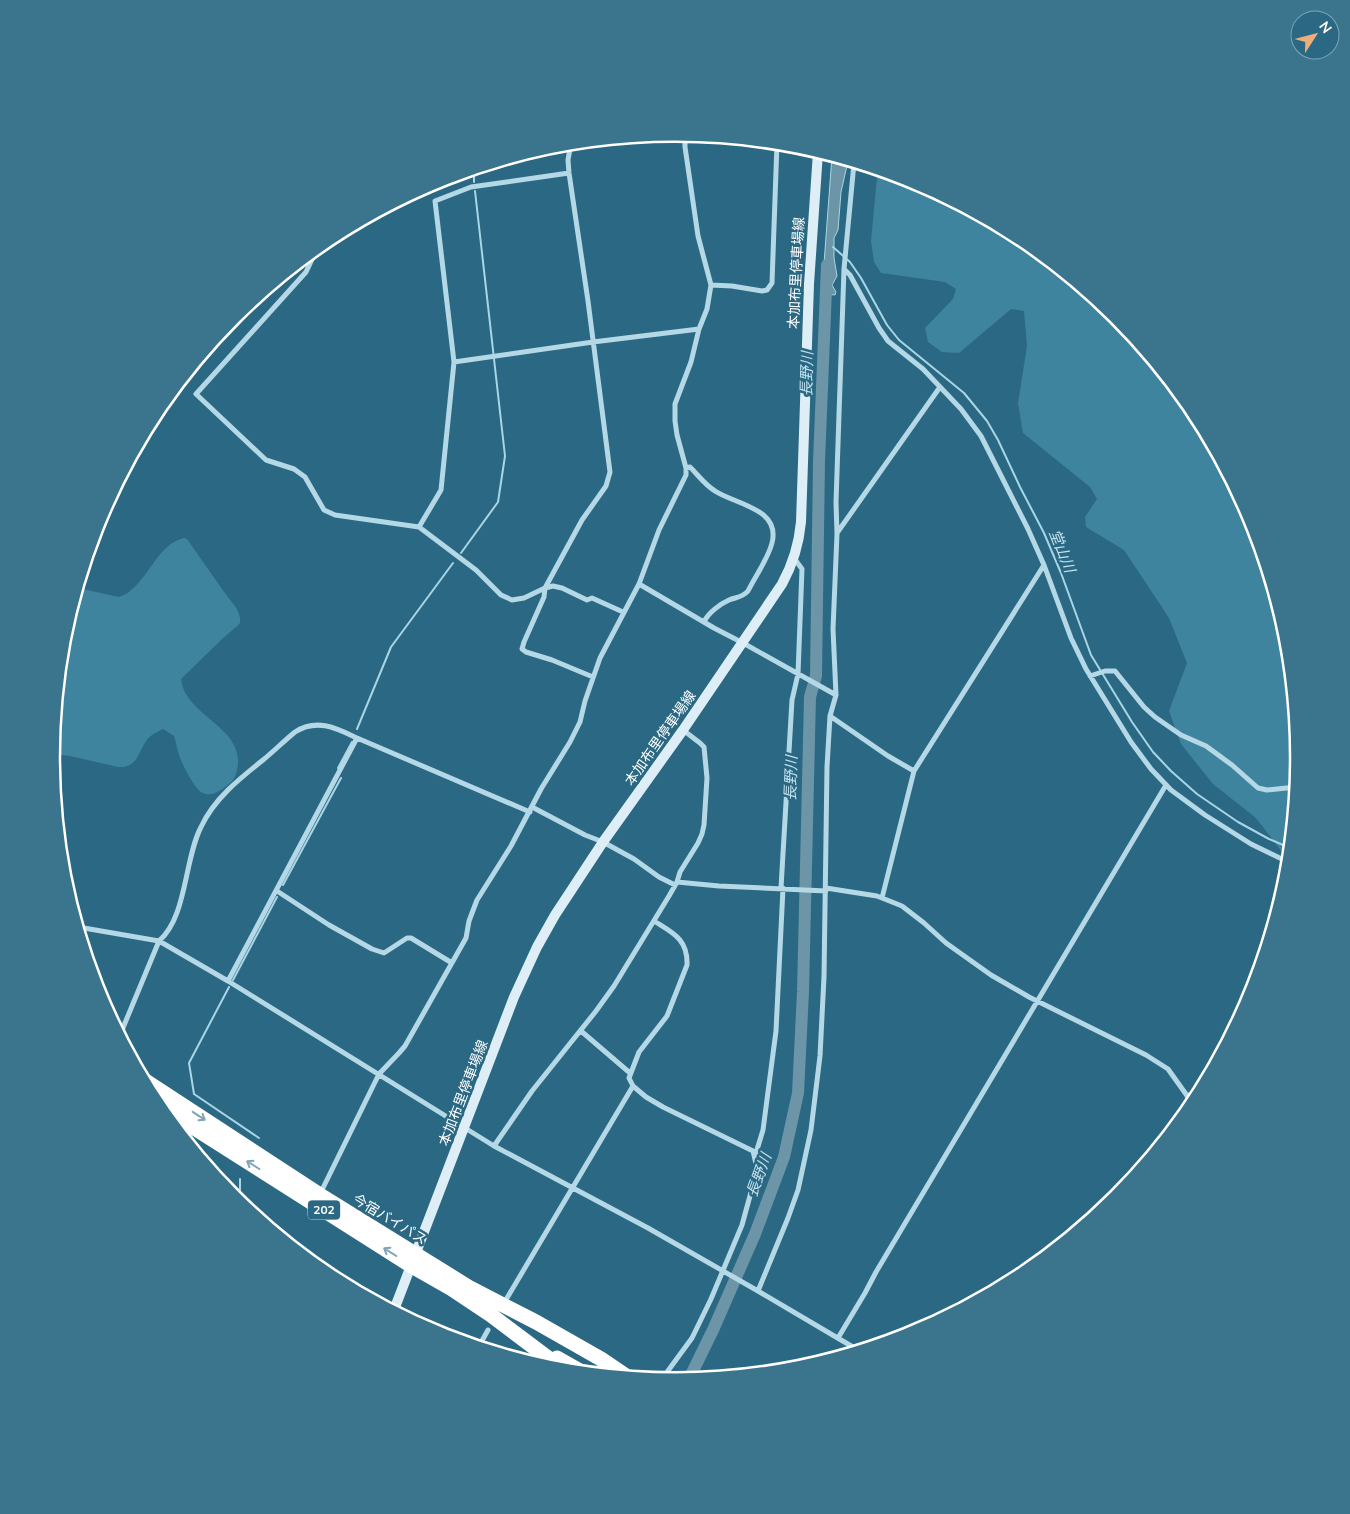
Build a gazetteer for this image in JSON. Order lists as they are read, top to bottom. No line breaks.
{"streets":{"highway":["202","今宿バイパス"],"main road":["本加布里停車場線"]},"crossings":[["本加布里停車場線","今宿バイパス"]],"water":["長野川","堂山川"],"north":"top right"}
